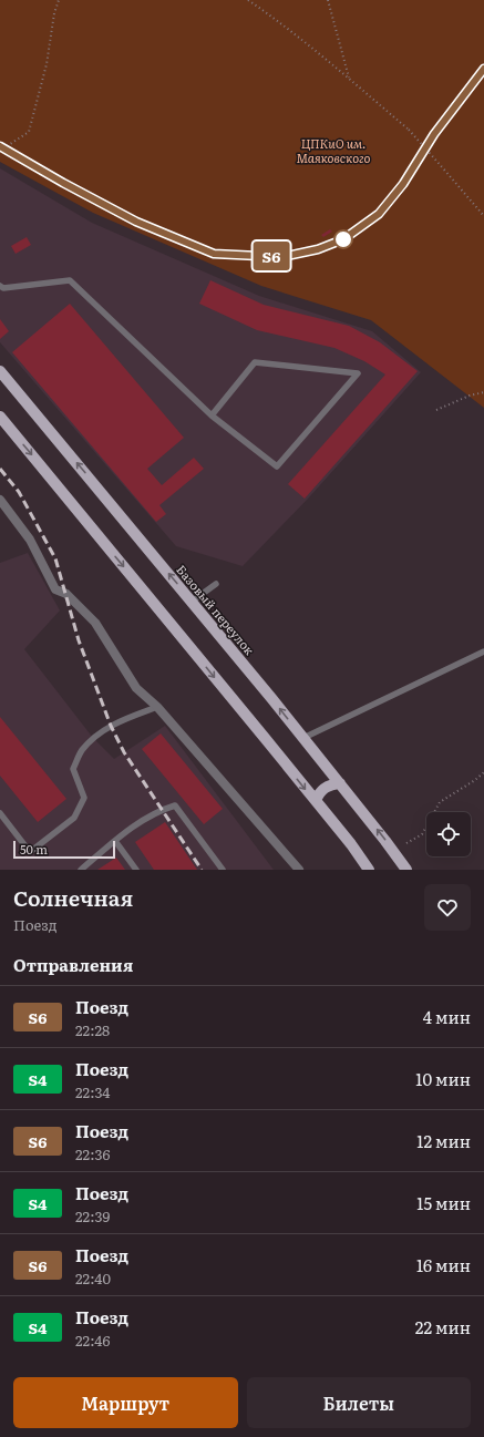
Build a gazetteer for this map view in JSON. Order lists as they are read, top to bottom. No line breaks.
{"streets":{"main road":["Базовый переулок"]},"parks":["ЦПКиО им. Маяковского"],"scale_bar":"50 m","page":{"on_map":"S6","scale":"50 m","heading":[["Солнечная","Поезд"],"Отправления"],"list":[{"mark":"S6","name":"Поезд","note":"22:28","value":"4 мин"},{"mark":"S4","name":"Поезд","note":"22:34","value":"10 мин"},{"mark":"S6","name":"Поезд","note":"22:36","value":"12 мин"},{"mark":"S4","name":"Поезд","note":"22:39","value":"15 мин"},{"mark":"S6","name":"Поезд","note":"22:40","value":"16 мин"},{"mark":"S4","name":"Поезд","note":"22:46","value":"22 мин"}],"buttons":["Маршрут","Билеты"]}}
